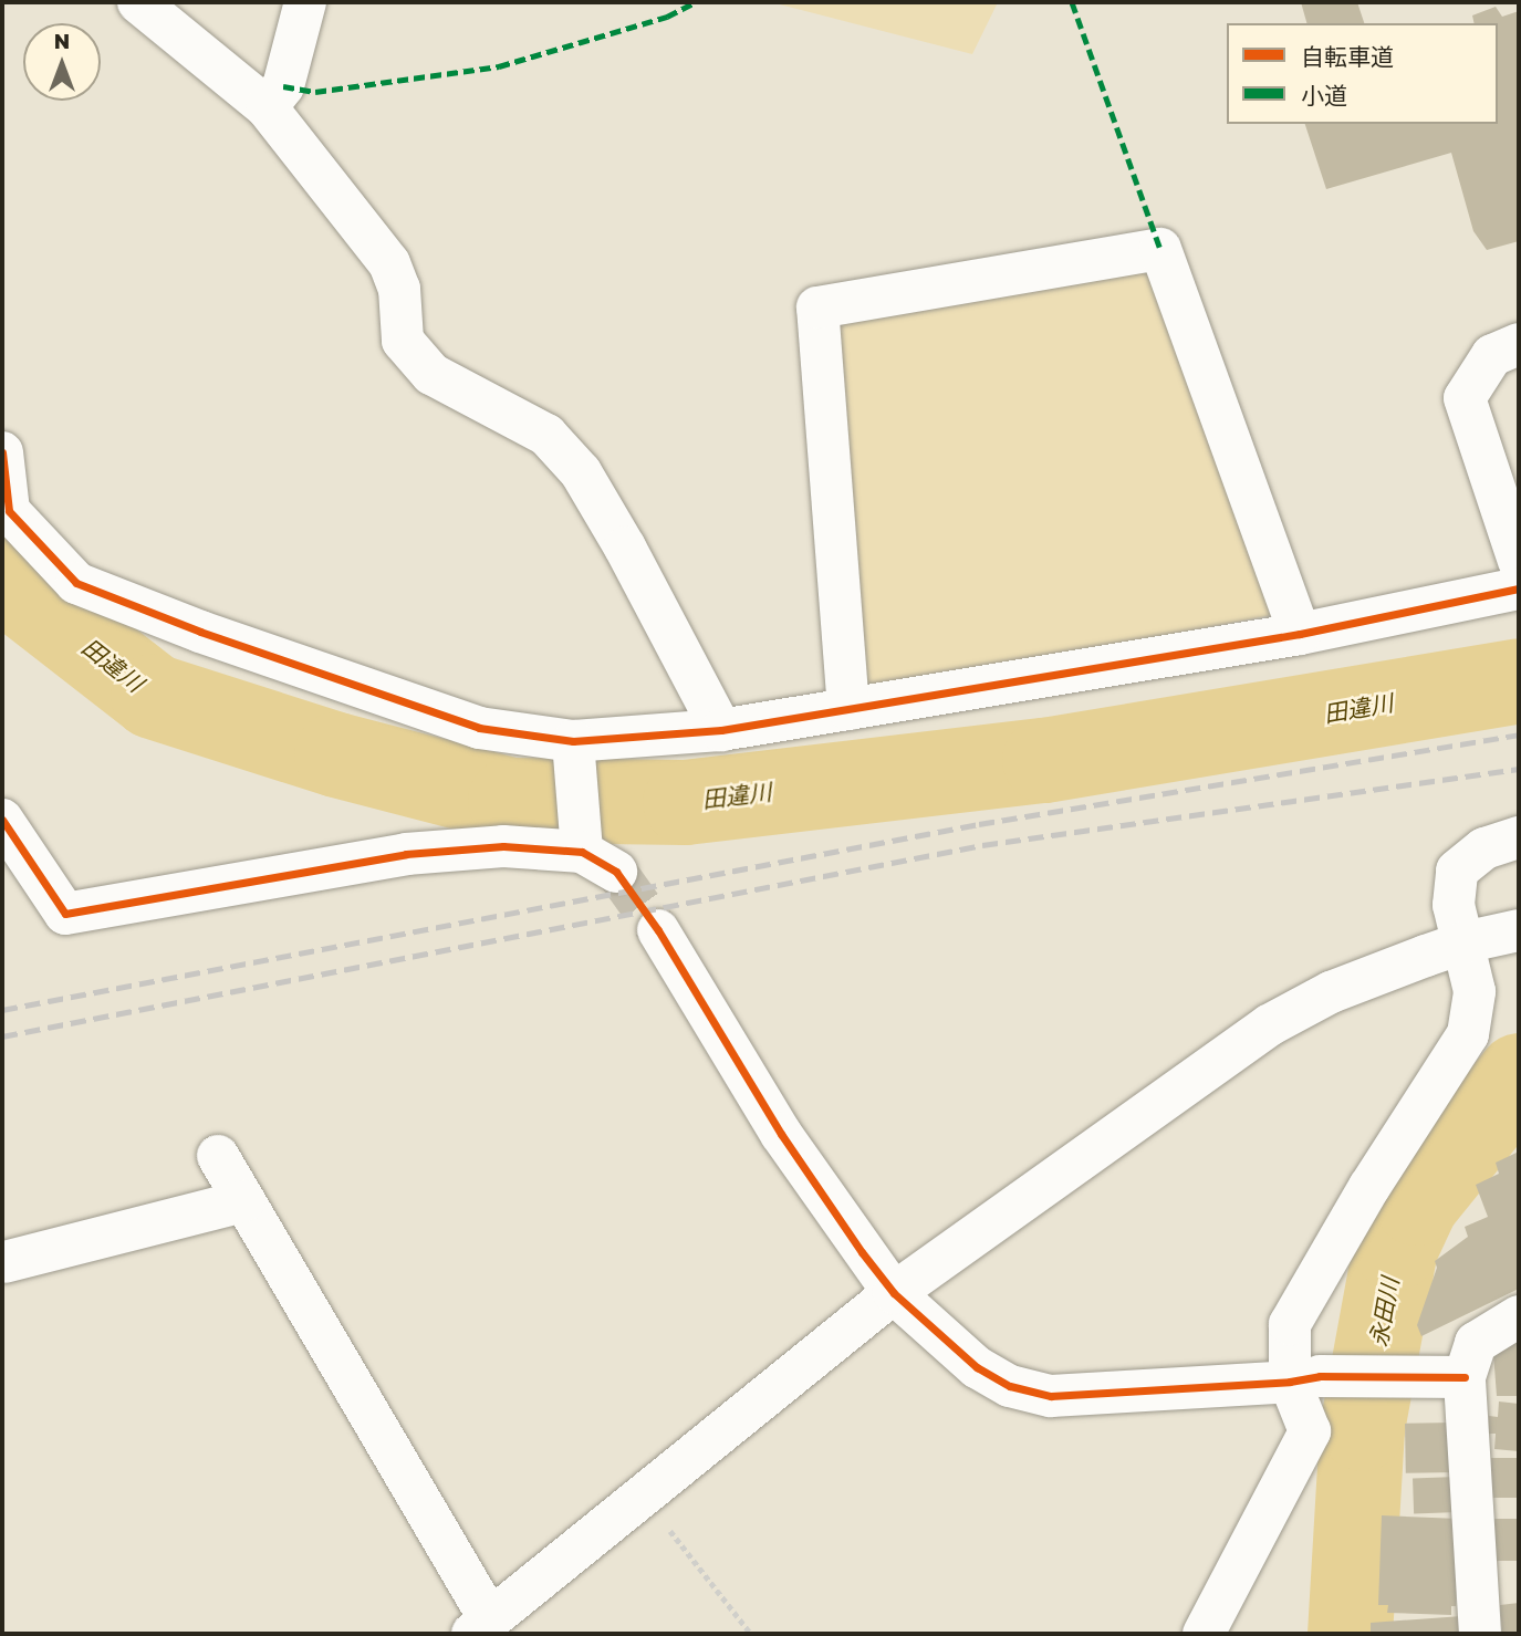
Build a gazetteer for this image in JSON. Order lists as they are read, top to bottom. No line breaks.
{"water":["田違川","永田川"],"legend":["自転車道","小道"],"north":"top"}
